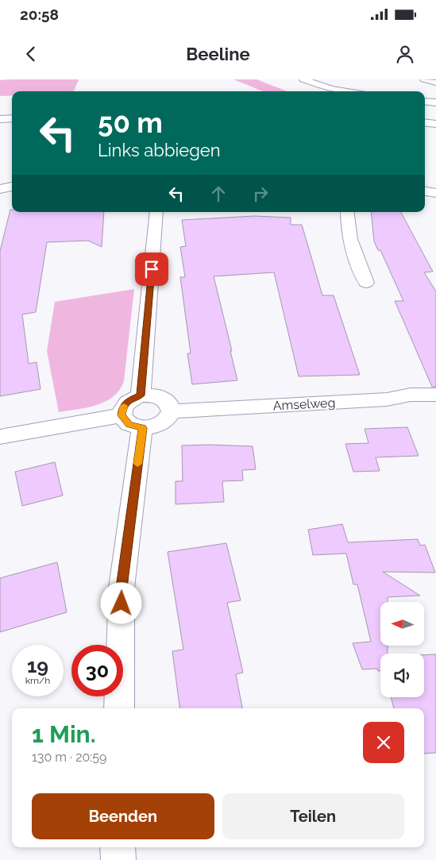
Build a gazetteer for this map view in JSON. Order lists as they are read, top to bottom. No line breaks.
{"streets":{"street":["Amselweg"]},"north":"left","page":{"status":"20:58","header":"Beeline","turn":["50 m","Links abbiegen"],"speed":"19 km/h","limit":"30","heading":["1 Min.","130 m · 20:59"],"buttons":["Beenden","Teilen"]}}
